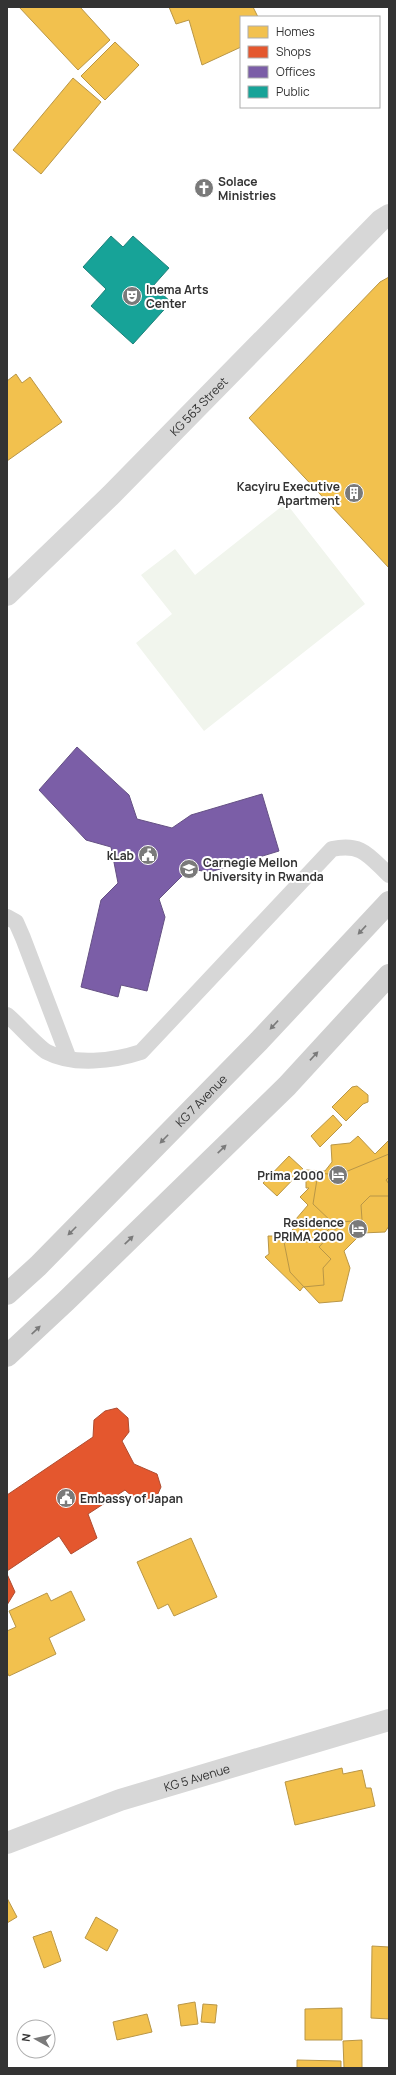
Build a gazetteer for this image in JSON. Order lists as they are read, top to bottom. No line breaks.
{"streets":{"main road":["KG 7 Avenue"],"street":["KG 563 Street","KG 5 Avenue"]},"places":{"church":["Solace Ministries"],"theatre":["Inema Arts Center"],"building":["Kacyiru Executive Apartment"],"public building":["kLab","Embassy of Japan"],"school or university":["Carnegie Mellon University in Rwanda"],"hotel":["Prima 2000","Residence PRIMA 2000"]},"legend":["Homes","Shops","Offices","Public"],"north":"left"}
